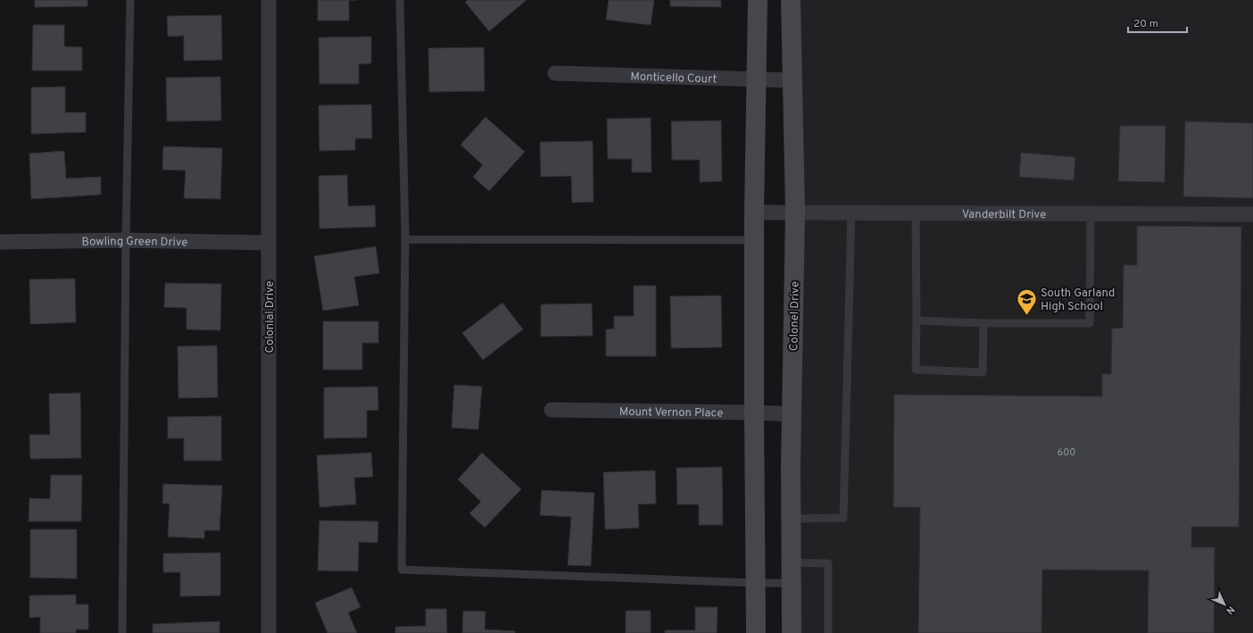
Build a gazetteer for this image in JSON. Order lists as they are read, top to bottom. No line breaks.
{"streets":{"street":["Monticello Court","Vanderbilt Drive","Bowling Green Drive","Colonel Drive","Colonial Drive","Mount Vernon Place"]},"crossings":[["Monticello Court","Colonel Drive"],["Vanderbilt Drive","Colonel Drive"],["Bowling Green Drive","Colonial Drive"],["Colonel Drive","Mount Vernon Place"]],"places":{"school or university":["South Garland High School"]},"house_numbers":["600"],"scale_bar":"20 m","north":"bottom right"}
